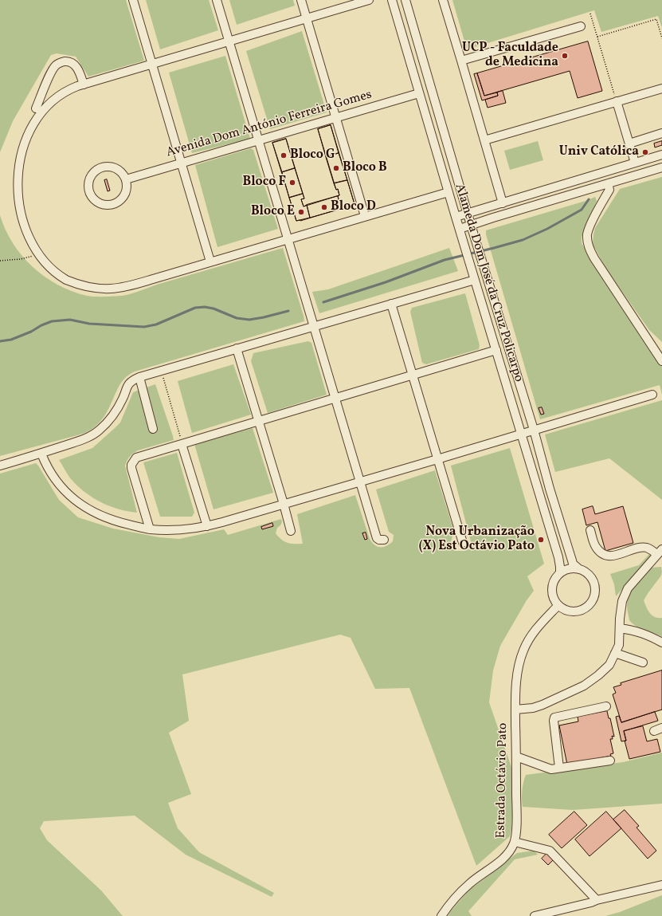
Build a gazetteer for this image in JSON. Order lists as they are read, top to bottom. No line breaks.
{"streets":{"street":["Avenida Dom António Ferreira Gomes","Alameda Dom José da Cruz Policarpo","Estrada Octávio Pato"]},"crossings":[["Avenida Dom António Ferreira Gomes","Alameda Dom José da Cruz Policarpo"],["Alameda Dom José da Cruz Policarpo","Estrada Octávio Pato"]],"places":["UCP - Faculdade de Medicina","Univ Católica","Bloco G","Bloco B","Bloco F","Bloco D","Bloco E","Nova Urbanização (X) Est Octávio Pato"]}
